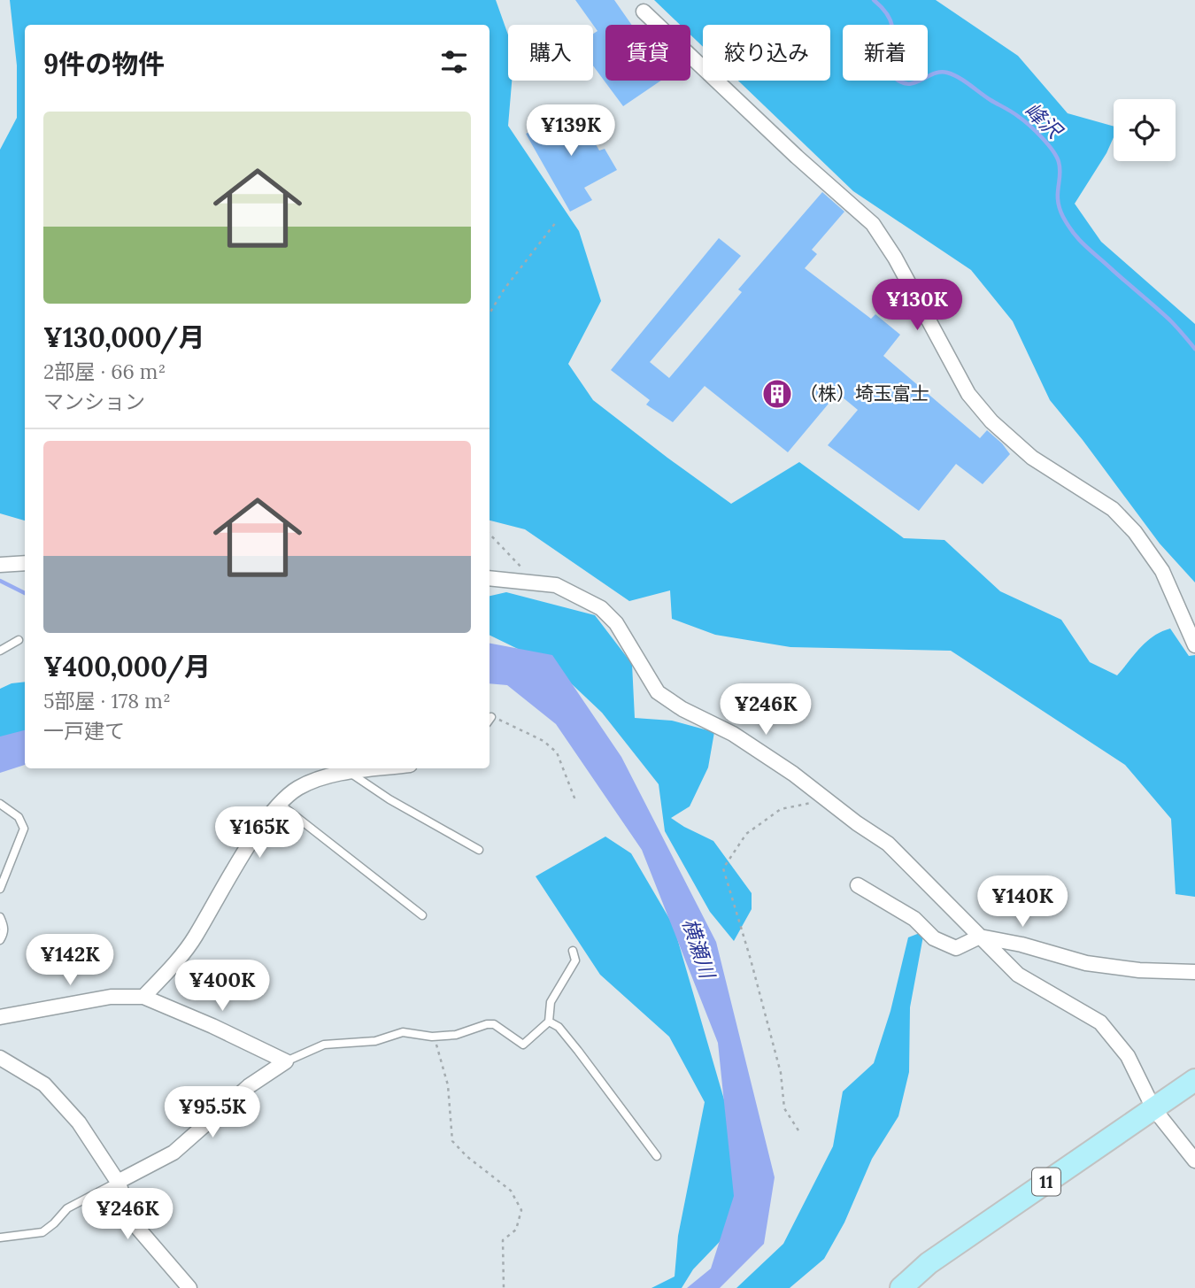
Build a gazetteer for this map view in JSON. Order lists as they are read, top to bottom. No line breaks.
{"streets":{"main road":["11"]},"water":["峰沢","横瀬川"],"places":{"building":["（株）埼玉富士"]},"page":{"chip":["購入","賃貸","絞り込み","新着"],"heading":"9件の物件","list":[{"name":"¥130,000/月","note":"2部屋 · 66 m² · マンション"},{"name":"¥400,000/月","note":"5部屋 · 178 m² · 一戸建て"}],"price":["¥139K","¥130K","¥246K","¥165K","¥140K","¥142K","¥400K","¥95.5K","¥246K"]}}
